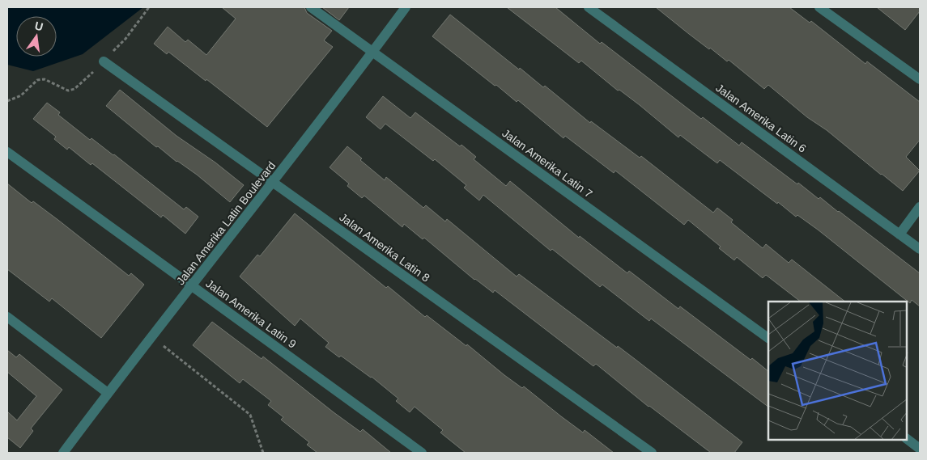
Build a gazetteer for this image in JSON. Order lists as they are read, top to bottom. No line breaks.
{"streets":{"street":["Jalan Amerika Latin 6","Jalan Amerika Latin 7","Jalan Amerika Latin Boulevard","Jalan Amerika Latin 8","Jalan Amerika Latin 9"]},"crossings":[["Jalan Amerika Latin 7","Jalan Amerika Latin Boulevard"],["Jalan Amerika Latin Boulevard","Jalan Amerika Latin 8"],["Jalan Amerika Latin Boulevard","Jalan Amerika Latin 9"]],"north":"top"}
